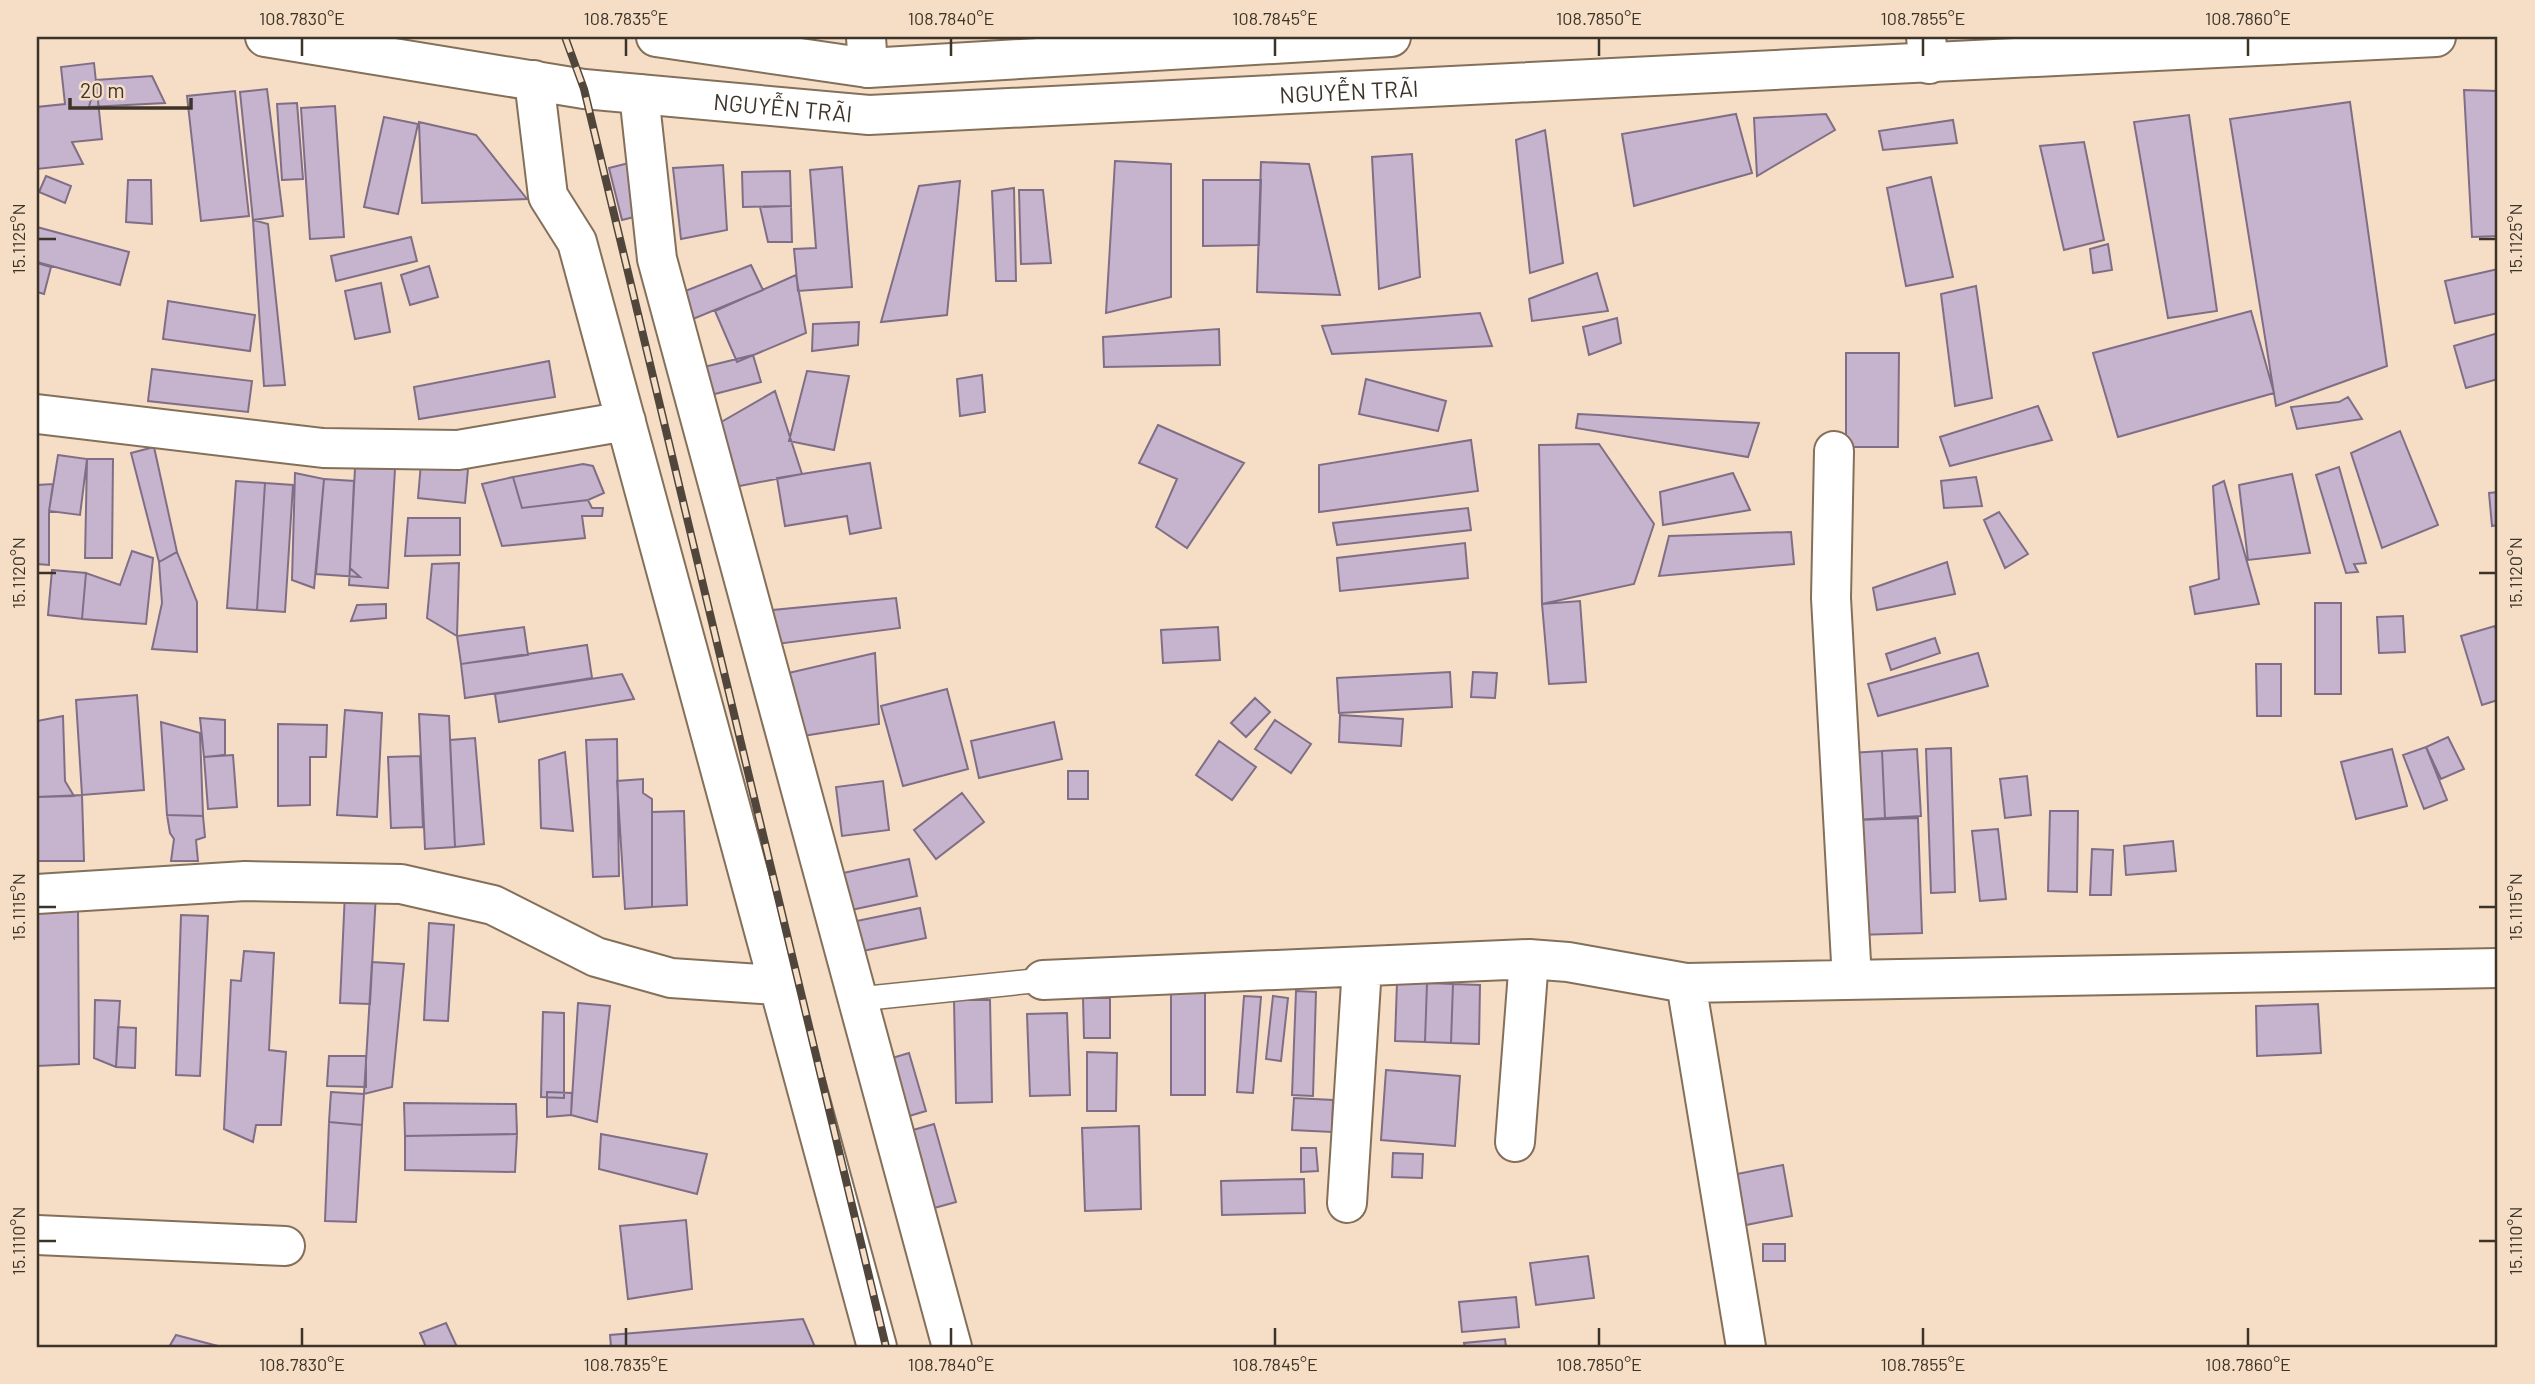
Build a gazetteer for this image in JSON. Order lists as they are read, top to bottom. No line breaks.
{"streets":{"street":["NGUYỄN TRÃI"]},"scale_bar":"20 m","coordinates":["108.7830°E","108.7835°E","108.7840°E","108.7845°E","108.7850°E","108.7855°E","108.7860°E","15.1125°N","15.1120°N","15.1115°N","15.1110°N"]}
